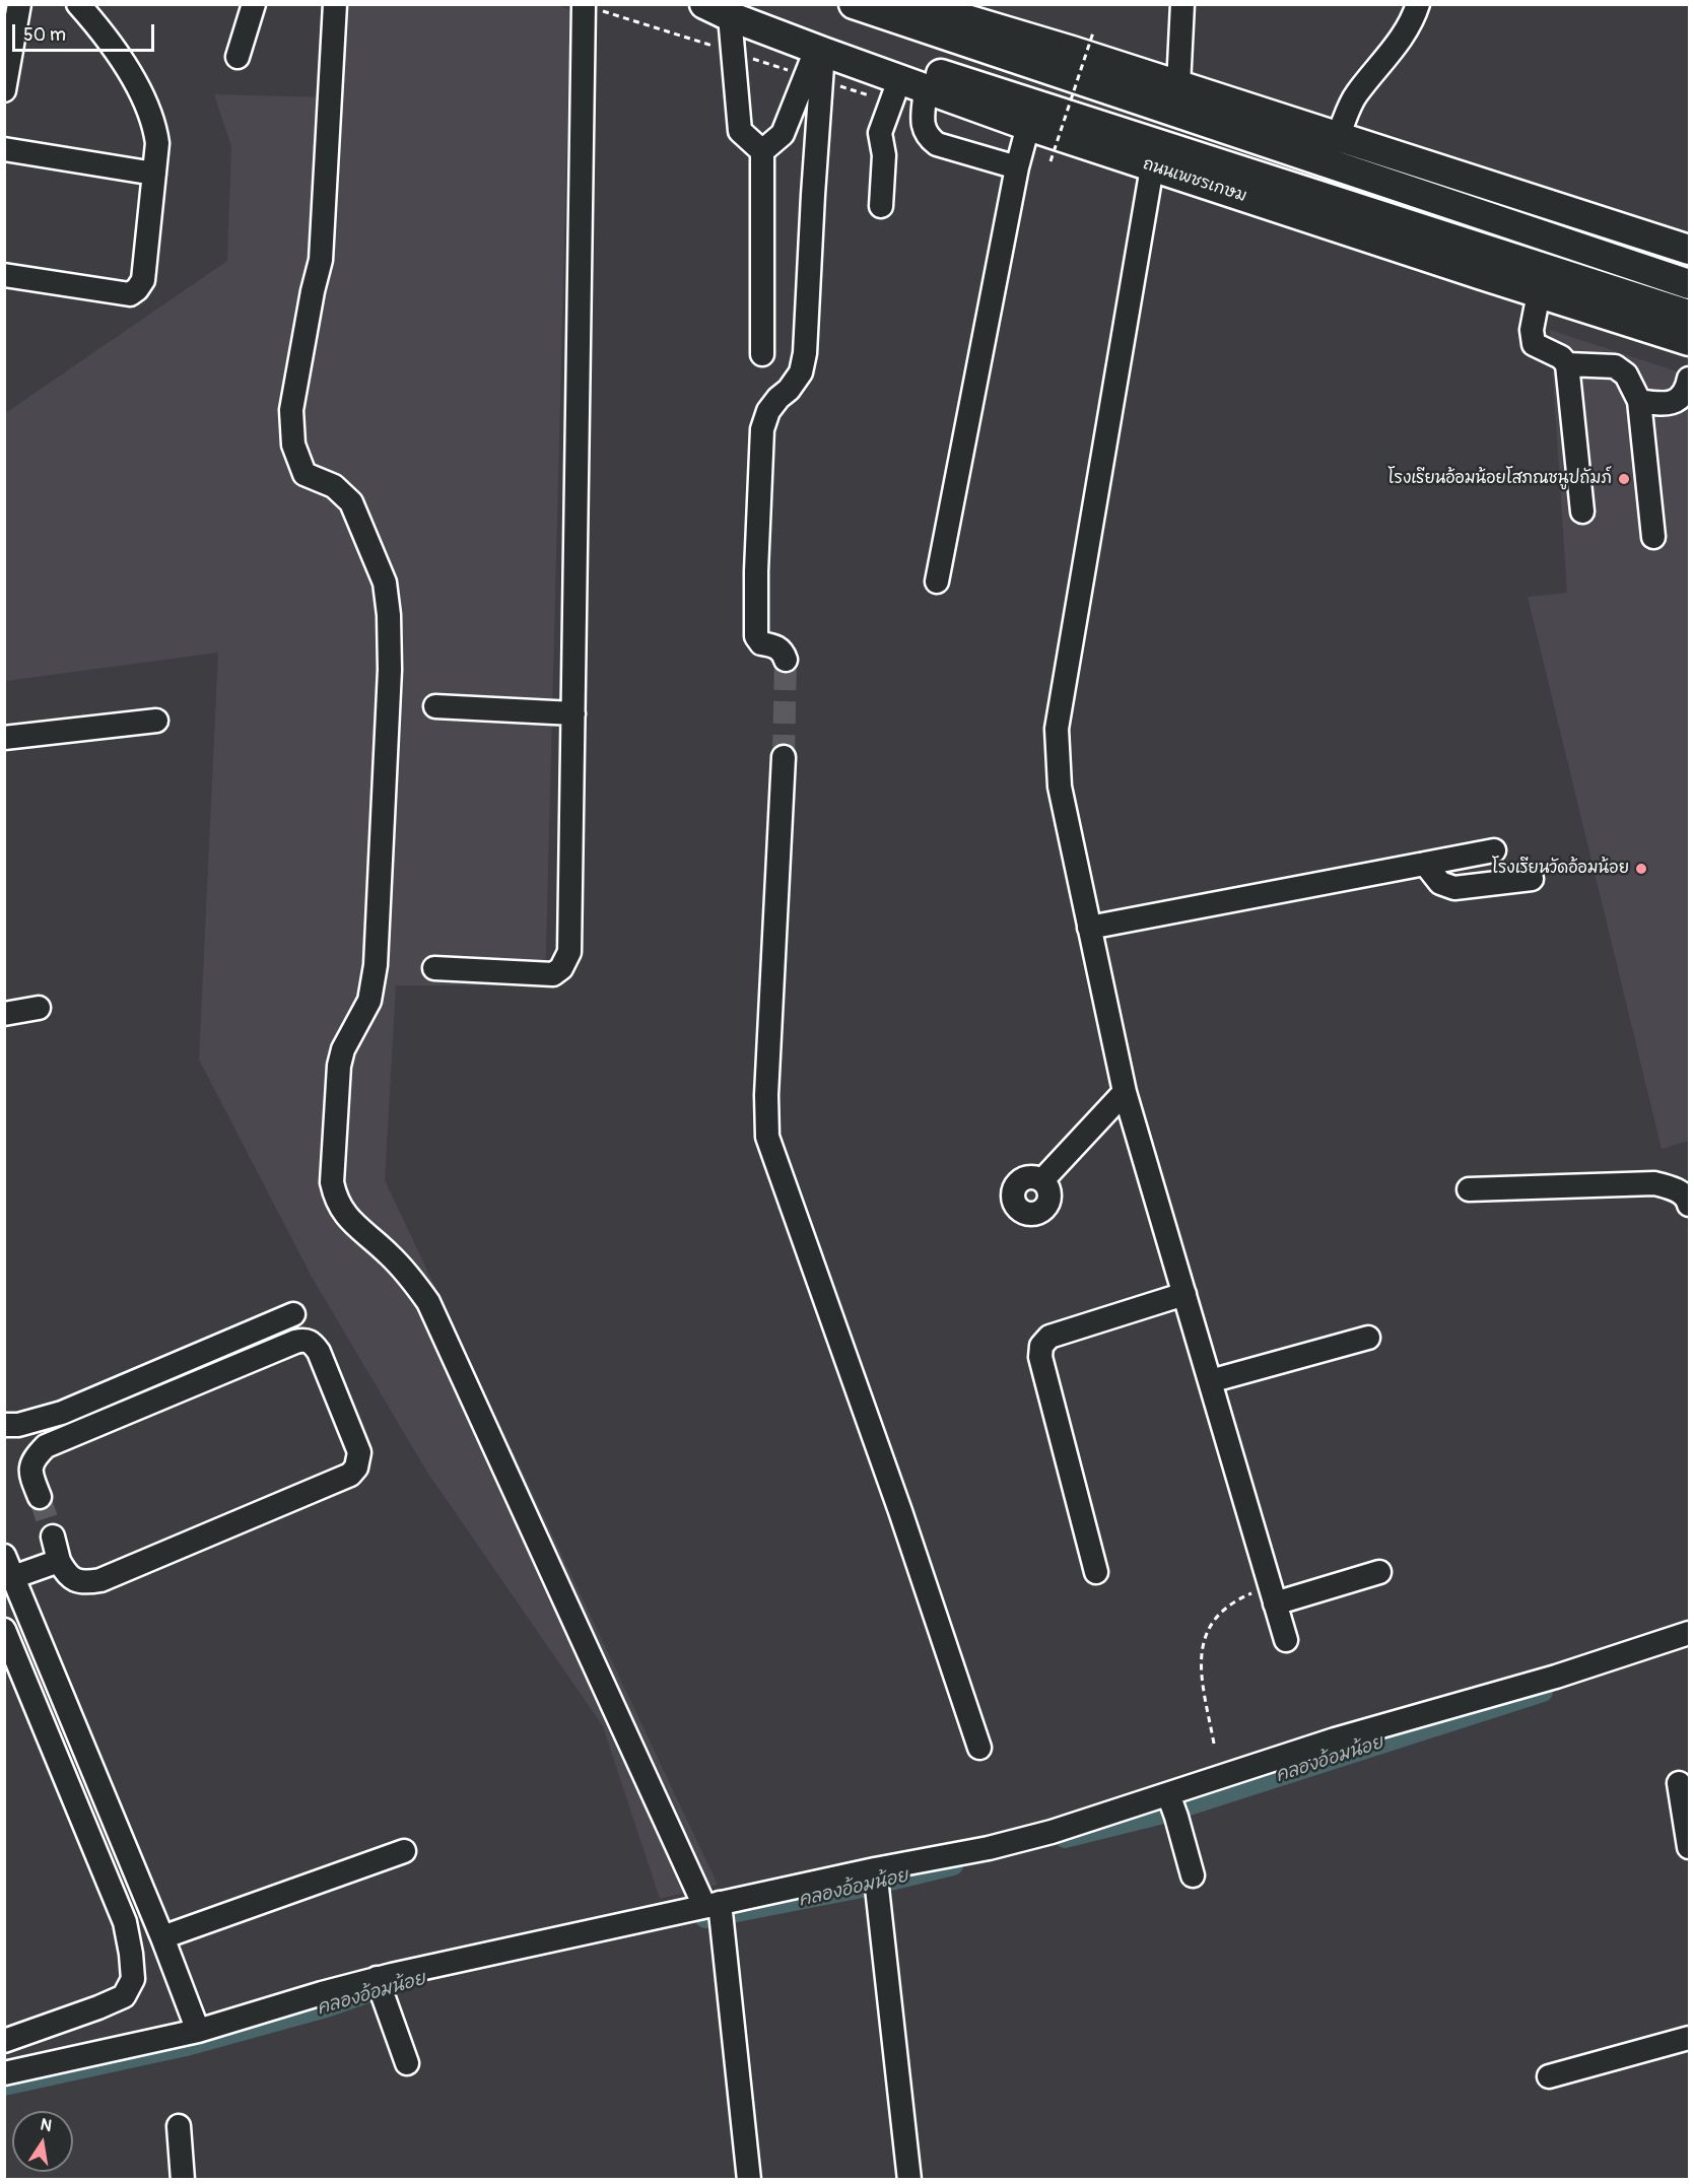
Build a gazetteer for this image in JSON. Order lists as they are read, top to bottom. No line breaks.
{"streets":{"main road":["ถนนเพชรเกษม"]},"water":["คลองอ้อมน้อย"],"places":["โรงเรียนอ้อมน้อยโสภณชนูปถัมภ์","โรงเรียนวัดอ้อมน้อย"],"scale_bar":"50 m","north":"top"}
